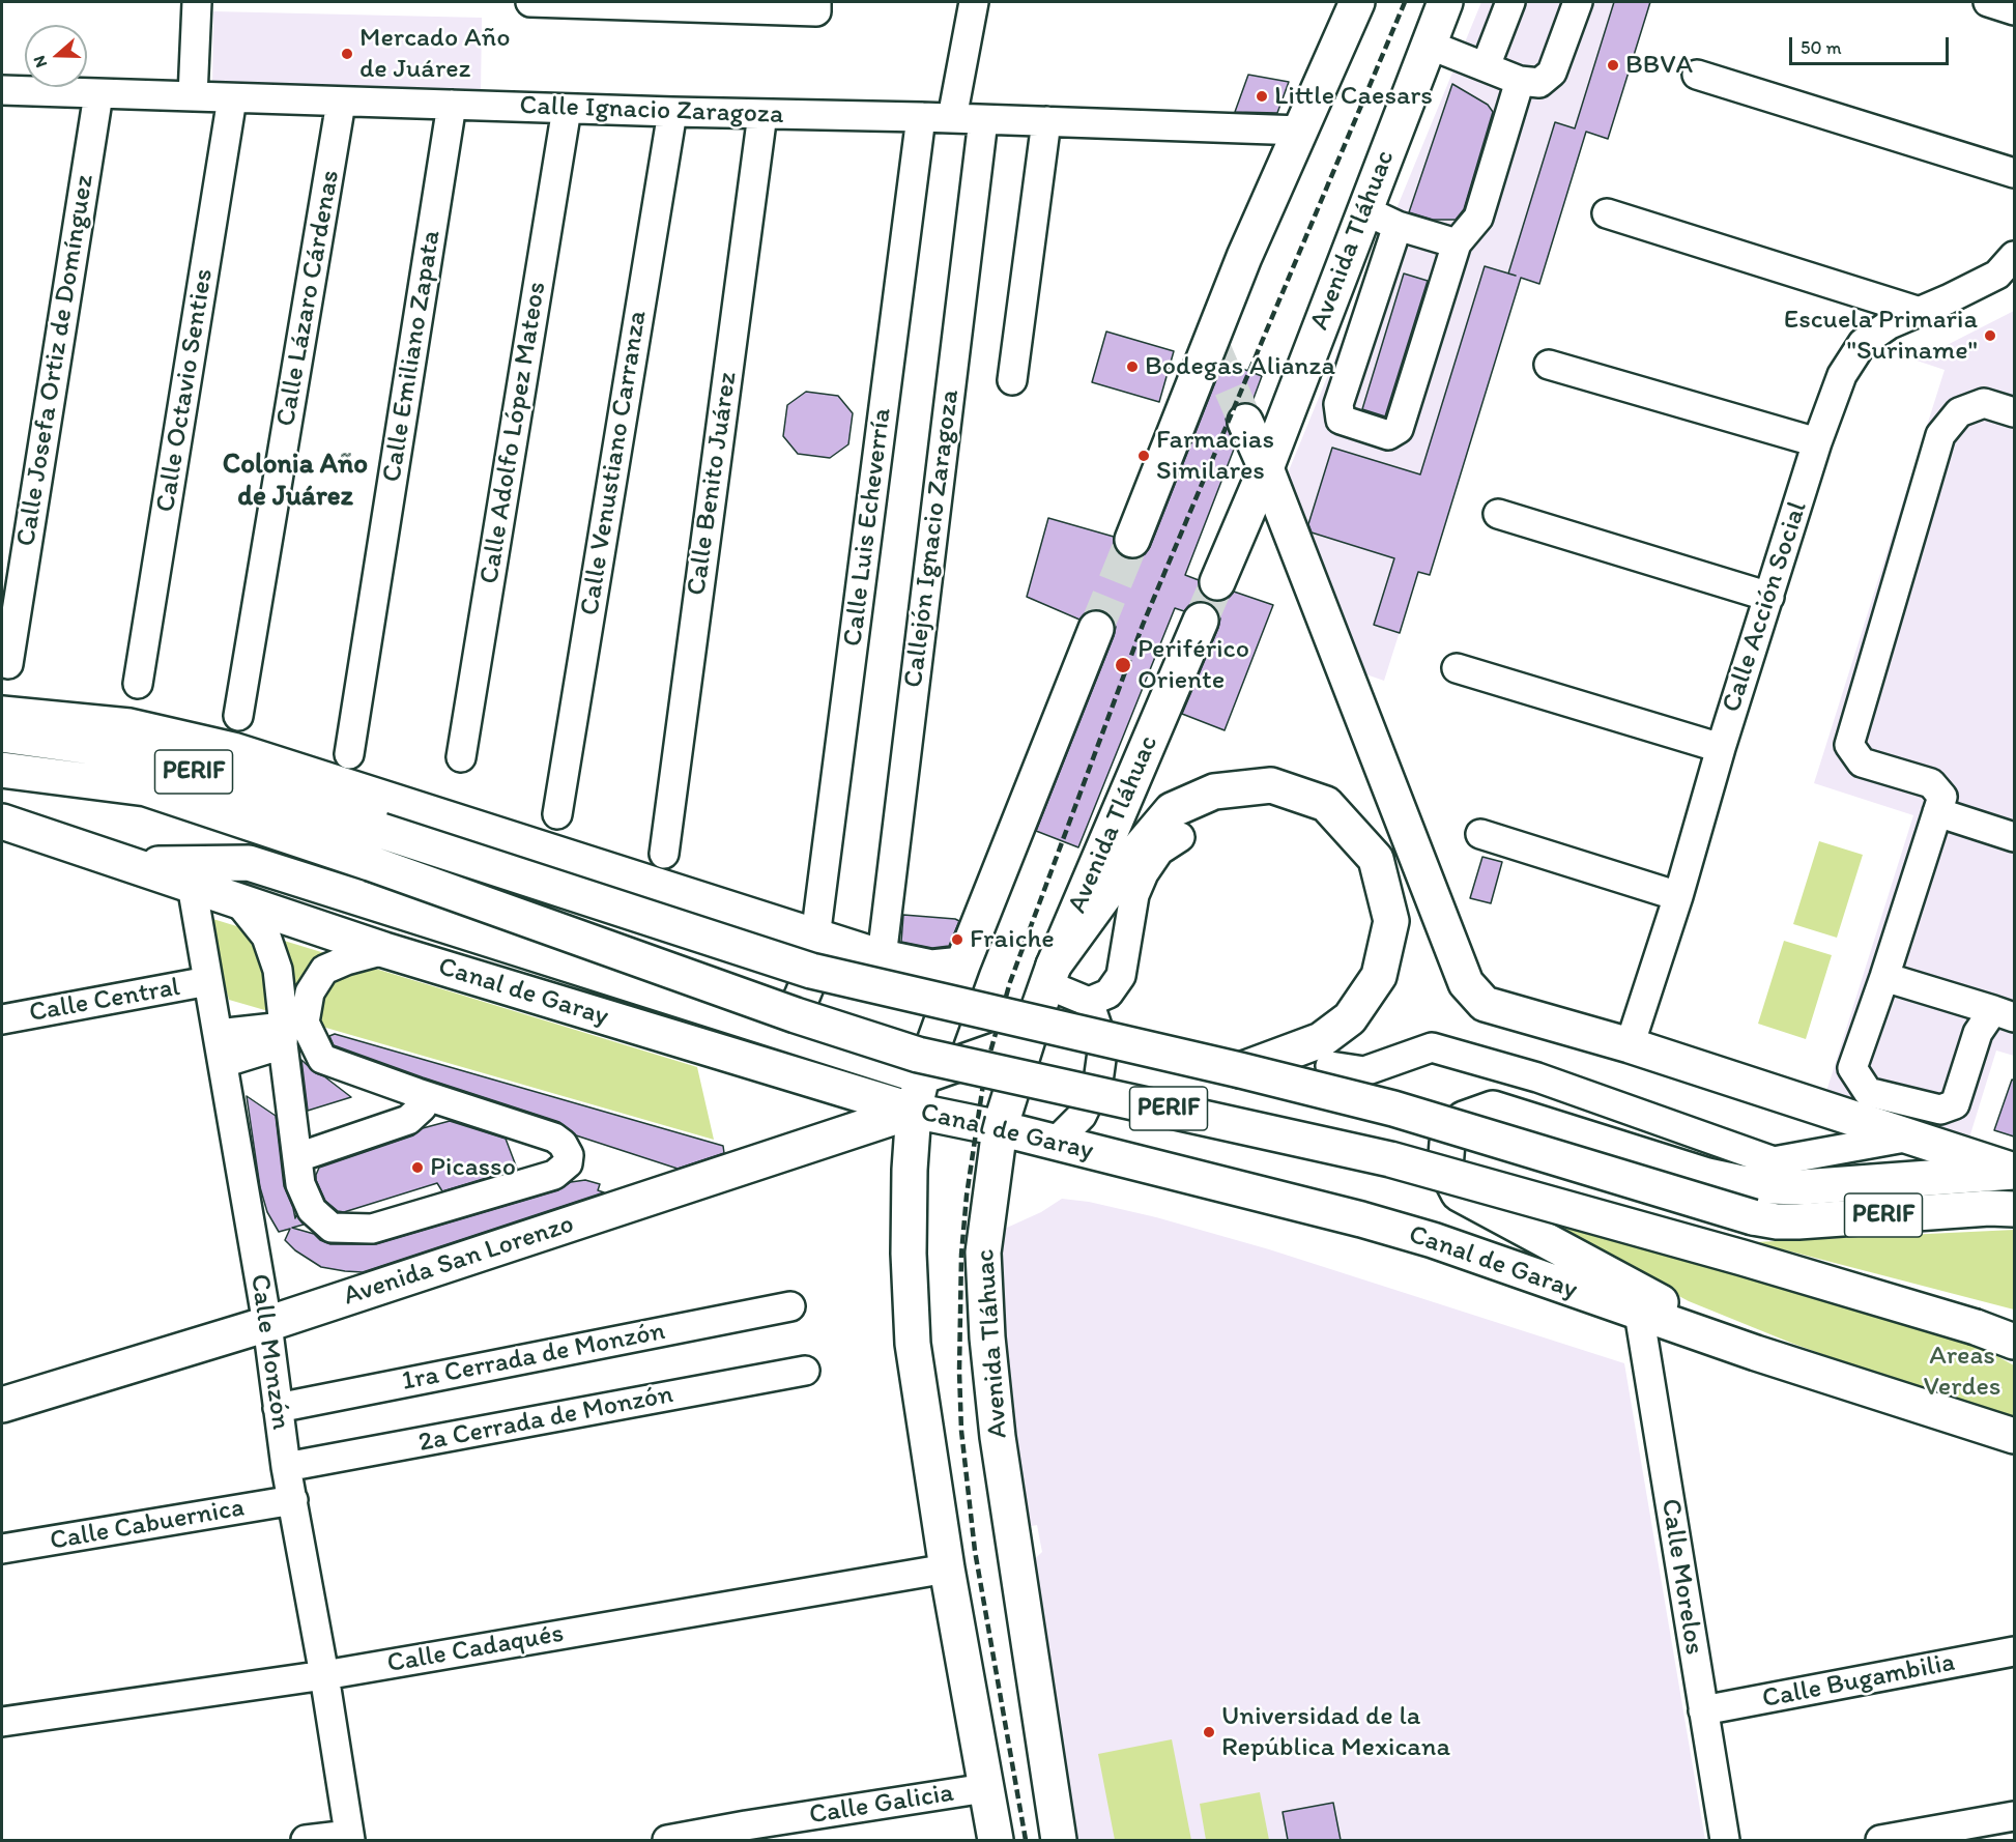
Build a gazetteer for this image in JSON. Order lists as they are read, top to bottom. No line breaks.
{"streets":{"main road":["Avenida Tláhuac","PERIF","Canal de Garay","Avenida San Lorenzo"],"street":["Calle Ignacio Zaragoza","Calle Lázaro Cárdenas","Calle Emiliano Zapata","Calle Josefa Ortiz de Domínguez","Calle Octavio Senties","Calle Adolfo López Mateos","Calle Venustiano Carranza","Calle Benito Juárez","Calle Luis Echeverría","Callejón Ignacio Zaragoza","Calle Acción Social","Calle Central","Calle Monzón","1ra Cerrada de Monzón","2a Cerrada de Monzón","Calle Cabuernica","Calle Morelos","Calle Cadaqués","Calle Bugambilia","Calle Galicia"]},"crossings":[["Calle Ignacio Zaragoza","Calle Lázaro Cárdenas"],["Calle Ignacio Zaragoza","Calle Emiliano Zapata"],["Calle Ignacio Zaragoza","Calle Josefa Ortiz de Domínguez"],["Calle Ignacio Zaragoza","Calle Octavio Senties"],["Calle Ignacio Zaragoza","Calle Adolfo López Mateos"],["Calle Ignacio Zaragoza","Calle Venustiano Carranza"],["Calle Ignacio Zaragoza","Calle Benito Juárez"],["Calle Ignacio Zaragoza","Calle Luis Echeverría"],["Calle Ignacio Zaragoza","Callejón Ignacio Zaragoza"],["Avenida Tláhuac","Canal de Garay"],["Canal de Garay","Avenida San Lorenzo"],["Canal de Garay","Calle Monzón"],["Canal de Garay","Calle Morelos"],["Calle Central","Calle Monzón"],["Avenida San Lorenzo","Calle Monzón"],["Calle Monzón","1ra Cerrada de Monzón"],["Calle Monzón","2a Cerrada de Monzón"],["Calle Monzón","Calle Cabuernica"],["Calle Monzón","Calle Cadaqués"],["Calle Morelos","Calle Bugambilia"]],"districts":["Colonia Año de Juárez"],"parks":["Areas Verdes"],"places":["Mercado Año de Juárez","BBVA","Little Caesars","Escuela Primaria \"Suriname\"","Bodegas Alianza","Farmacias Similares","Periférico Oriente","Fraiche","Picasso","Universidad de la República Mexicana"],"scale_bar":"50 m","north":"left"}
